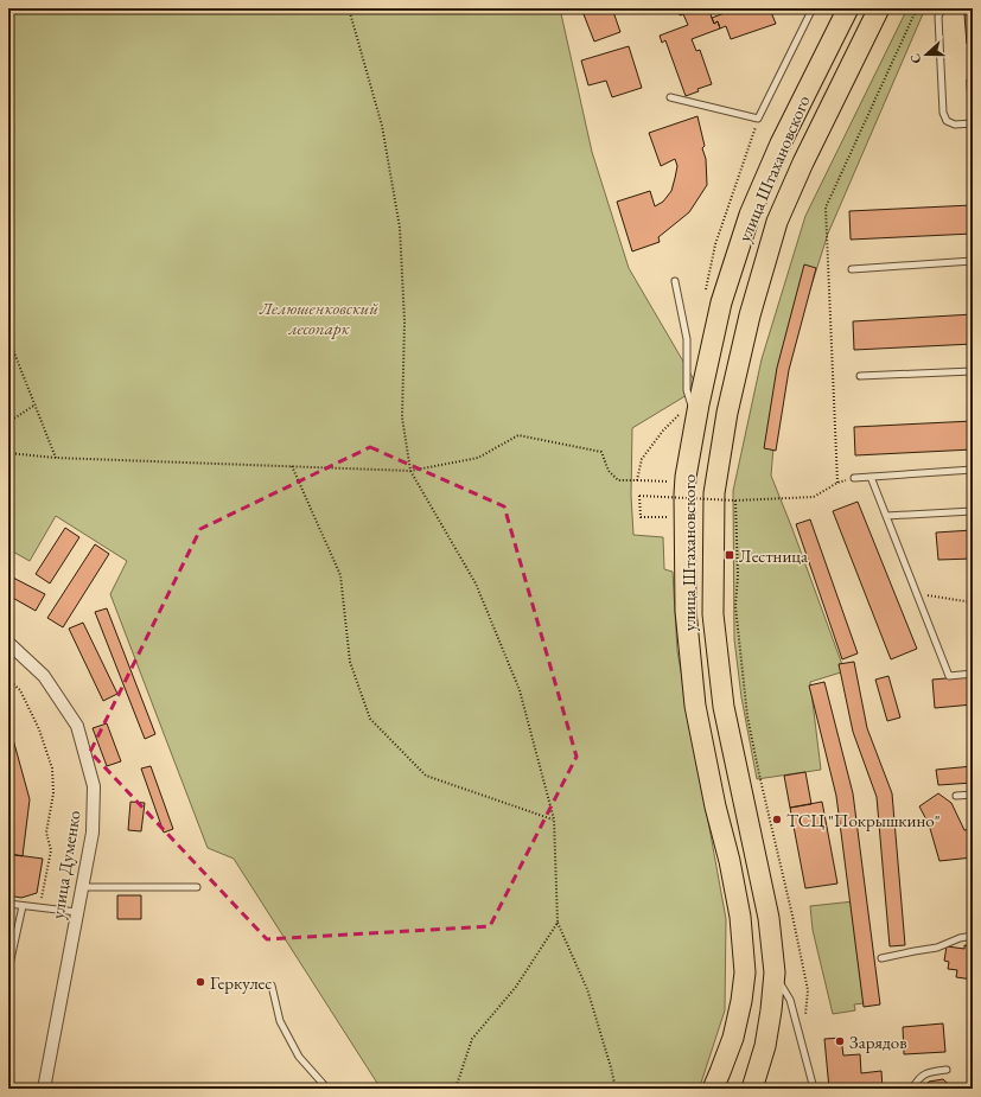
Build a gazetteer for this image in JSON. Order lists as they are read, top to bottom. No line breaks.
{"streets":{"main road":["улица Штахановского"],"street":["улица Думенко"]},"parks":["Лелюшенковский лесопарк"],"places":{"transit":["Лестница"],"other":["ТСЦ \"Покрышкино\"","Геркулес","Зарядов"]},"north":"left"}
